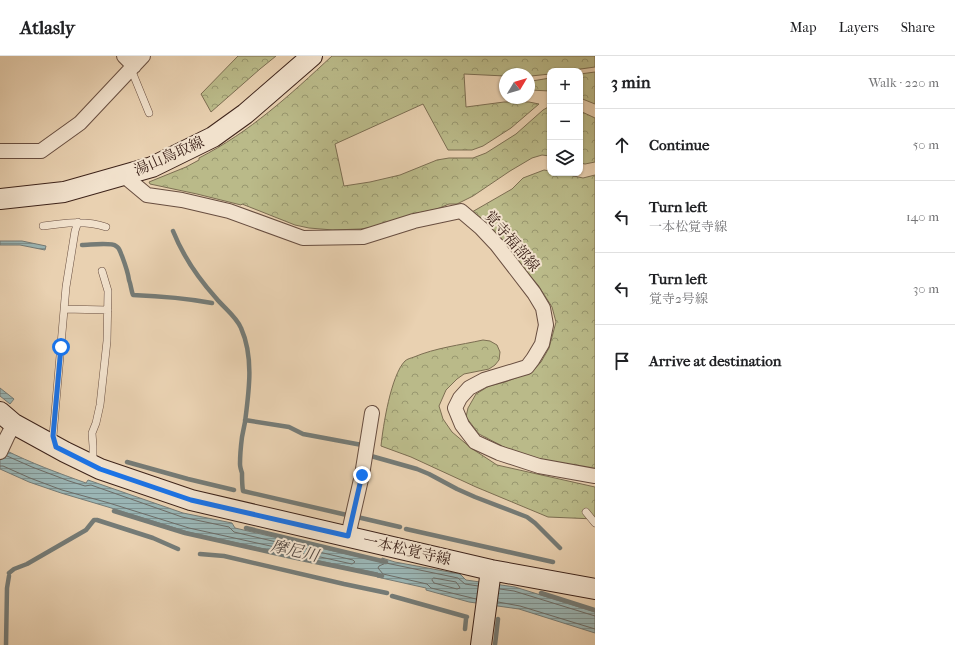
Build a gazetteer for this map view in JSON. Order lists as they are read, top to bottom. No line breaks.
{"streets":{"main road":["湯山鳥取線","一本松覚寺線"],"street":["覚寺福部線"]},"crossings":[["湯山鳥取線","覚寺福部線"]],"water":["摩尼川"],"north":"top right","page":{"header":"Atlasly","nav":["Map","Layers","Share"],"heading":["3 min","Walk · 220 m"],"map_buttons":["+","−"],"list":[["Continue","50 m"],["Turn left","一本松覚寺線","140 m"],["Turn left","覚寺2号線","30 m"],"Arrive at destination"]}}
